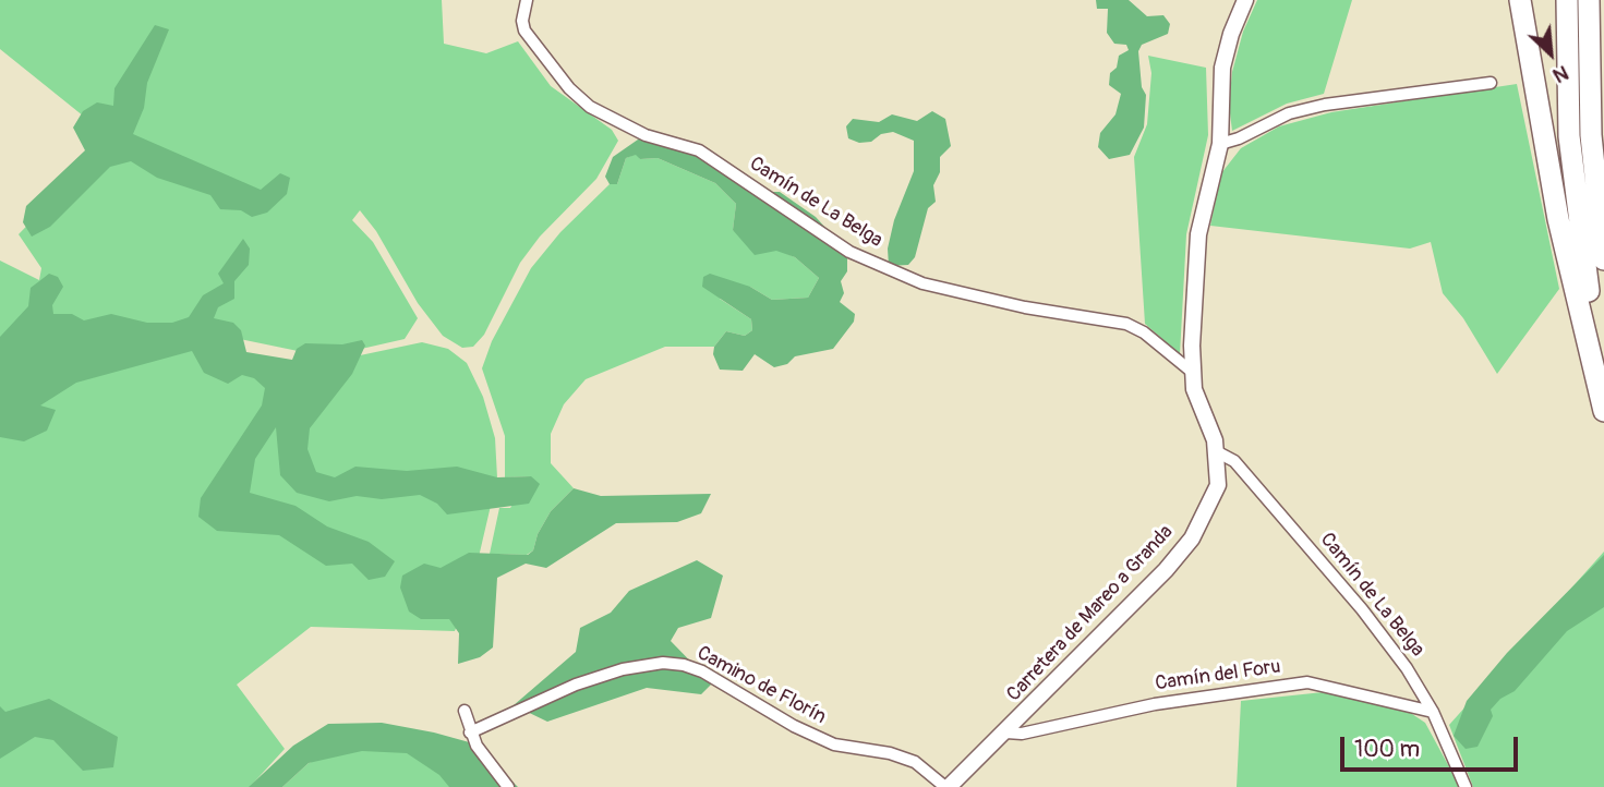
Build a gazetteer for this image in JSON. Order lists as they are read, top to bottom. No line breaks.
{"streets":{"street":["Camín de La Belga","Carretera de Mareo a Granda","Camín del Foru","Camino de Florín"]},"crossings":[["Camín de La Belga","Carretera de Mareo a Granda"],["Camín de La Belga","Camín del Foru"],["Carretera de Mareo a Granda","Camín del Foru"],["Carretera de Mareo a Granda","Camino de Florín"]],"scale_bar":"100 m","north":"bottom right"}
